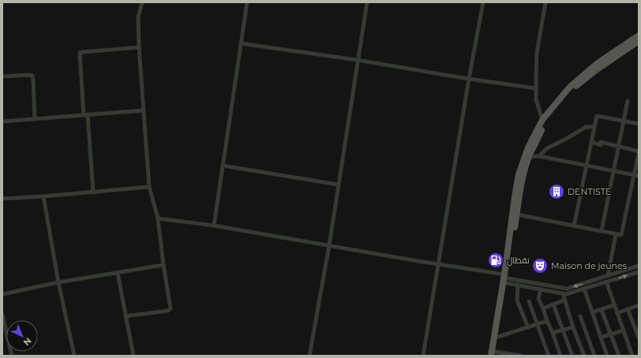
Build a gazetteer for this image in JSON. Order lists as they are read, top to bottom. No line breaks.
{"places":{"building":["DENTISTE"],"fuel station":["نفطال"],"theatre":["Maison de jeunes"]},"north":"bottom right"}
